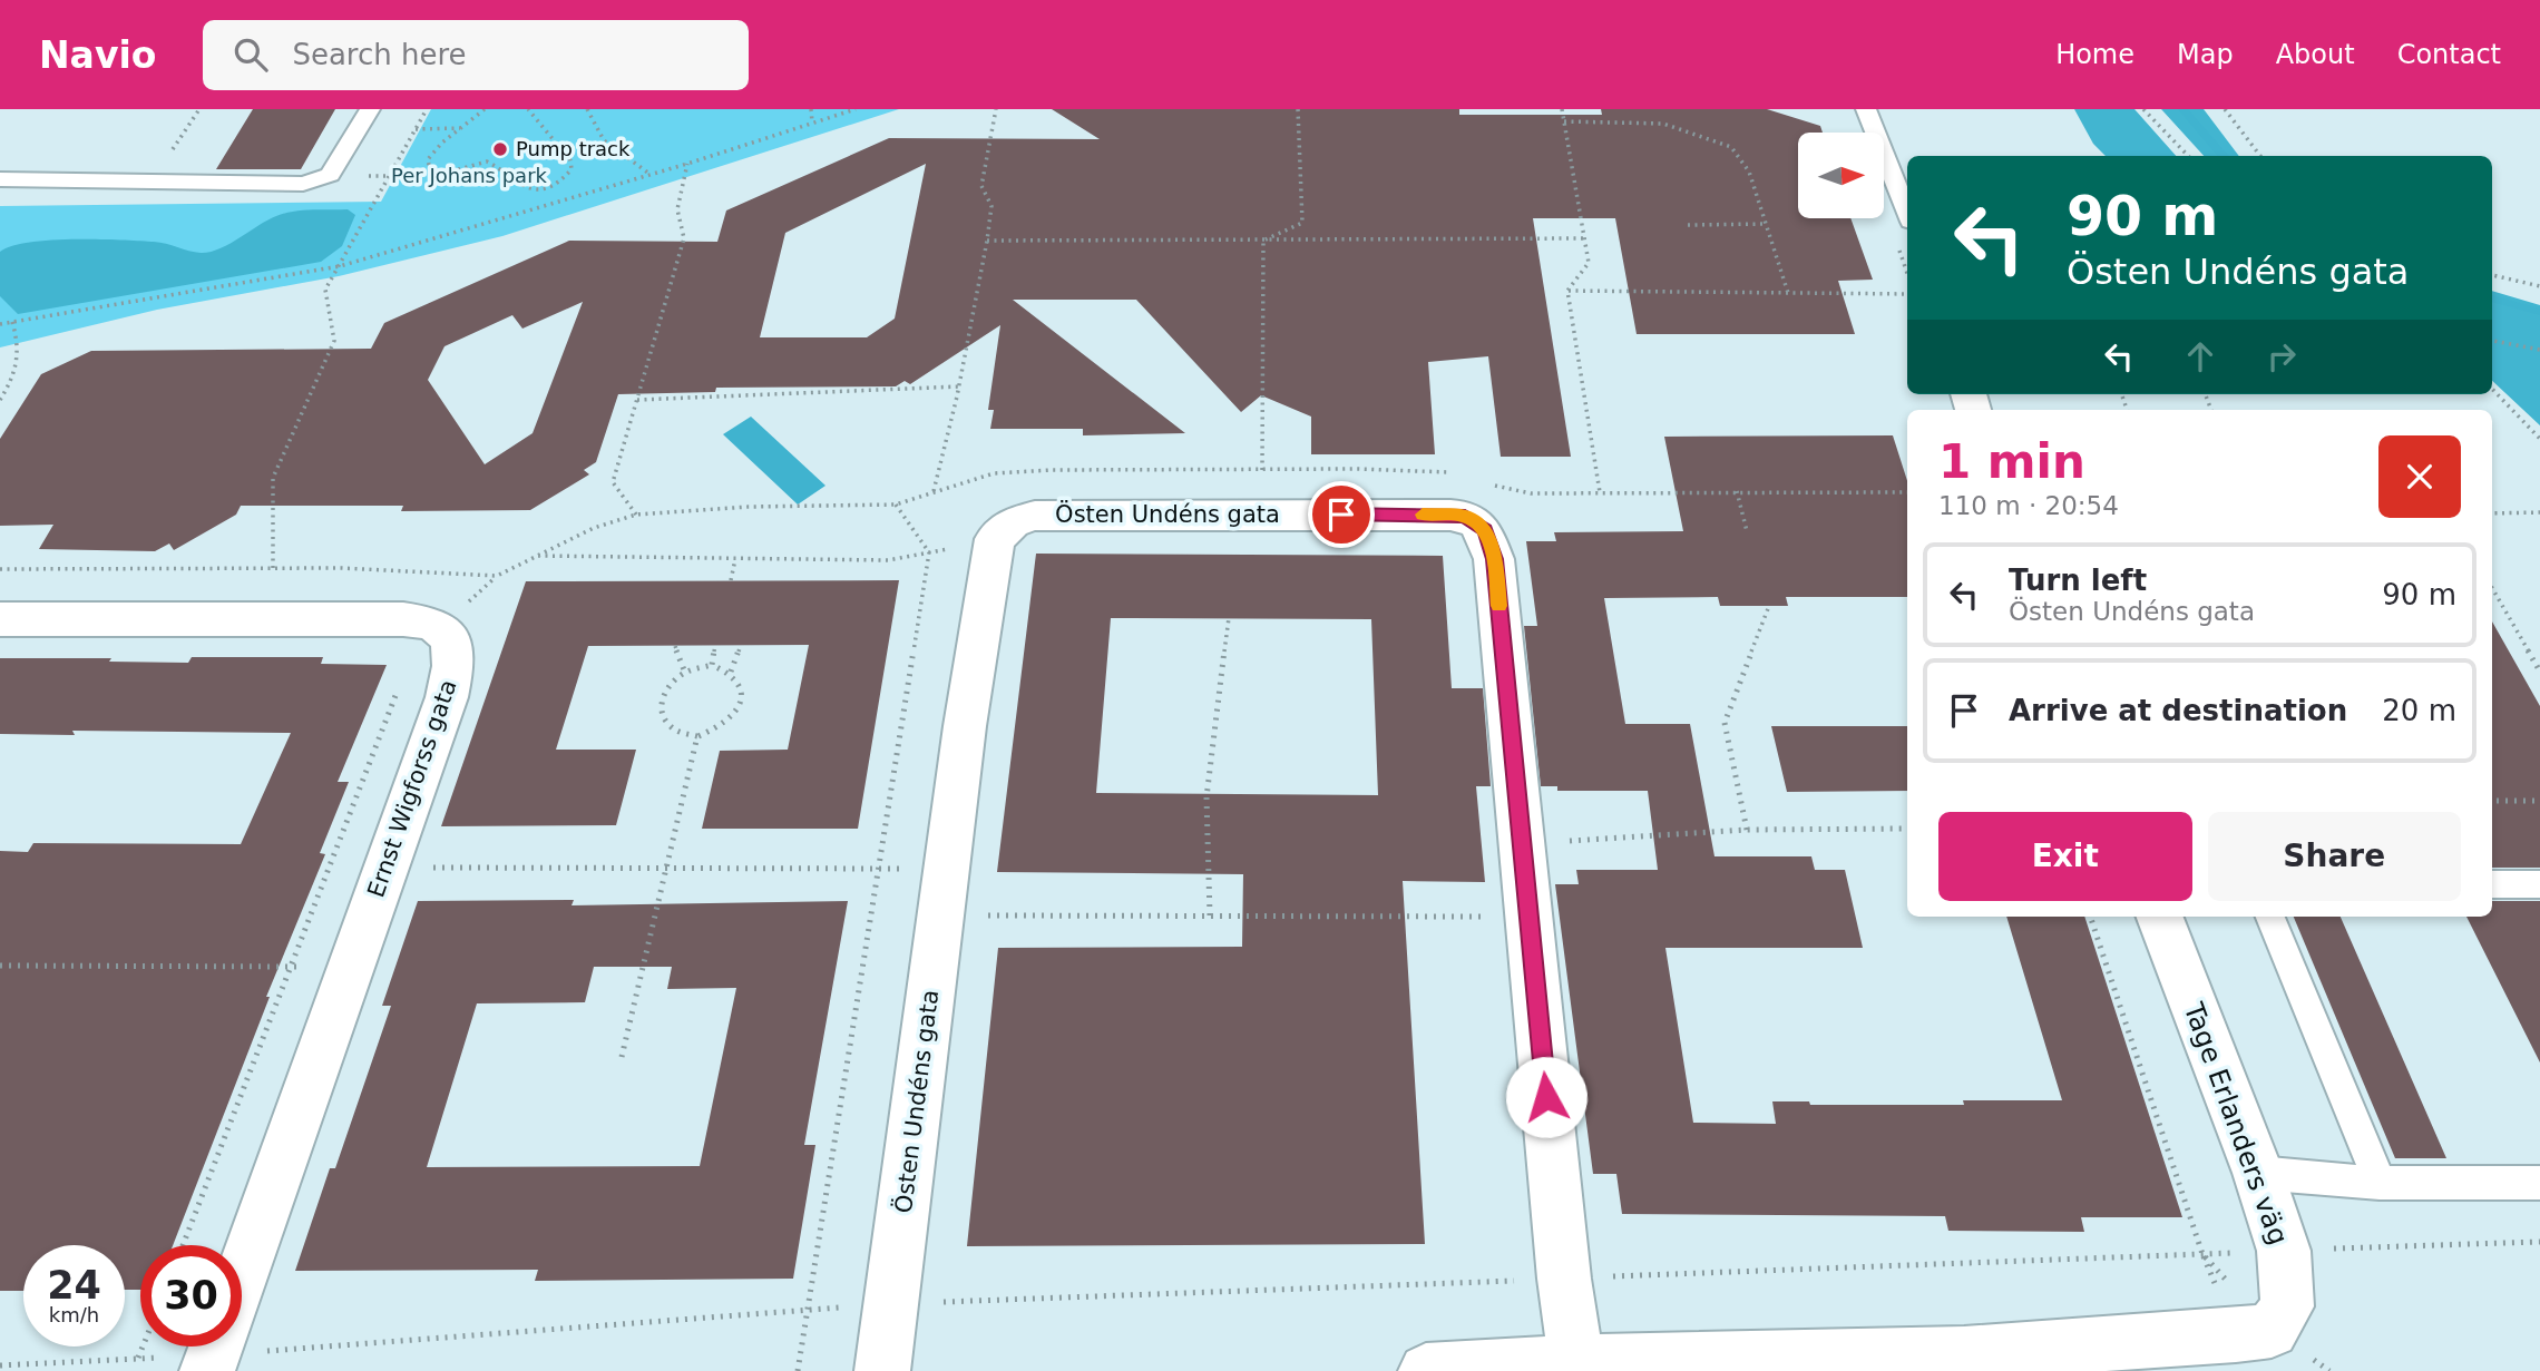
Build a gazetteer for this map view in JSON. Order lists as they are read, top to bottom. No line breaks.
{"streets":{"street":["Östen Undéns gata","Ernst Wigforss gata","Tage Erlanders väg"]},"crossings":[["Östen Undéns gata","Tage Erlanders väg"]],"parks":["Per Johans park"],"places":["Pump track"],"north":"right","page":{"header":"Navio","search":"Search here","nav":["Home","Map","About","Contact"],"turn":["90 m","Östen Undéns gata"],"heading":["1 min","110 m · 20:54"],"list":[{"name":"Turn left","note":"Östen Undéns gata","value":"90 m"},{"name":"Arrive at destination","value":"20 m"}],"buttons":["Exit","Share"],"speed":"24 km/h","limit":"30"}}
